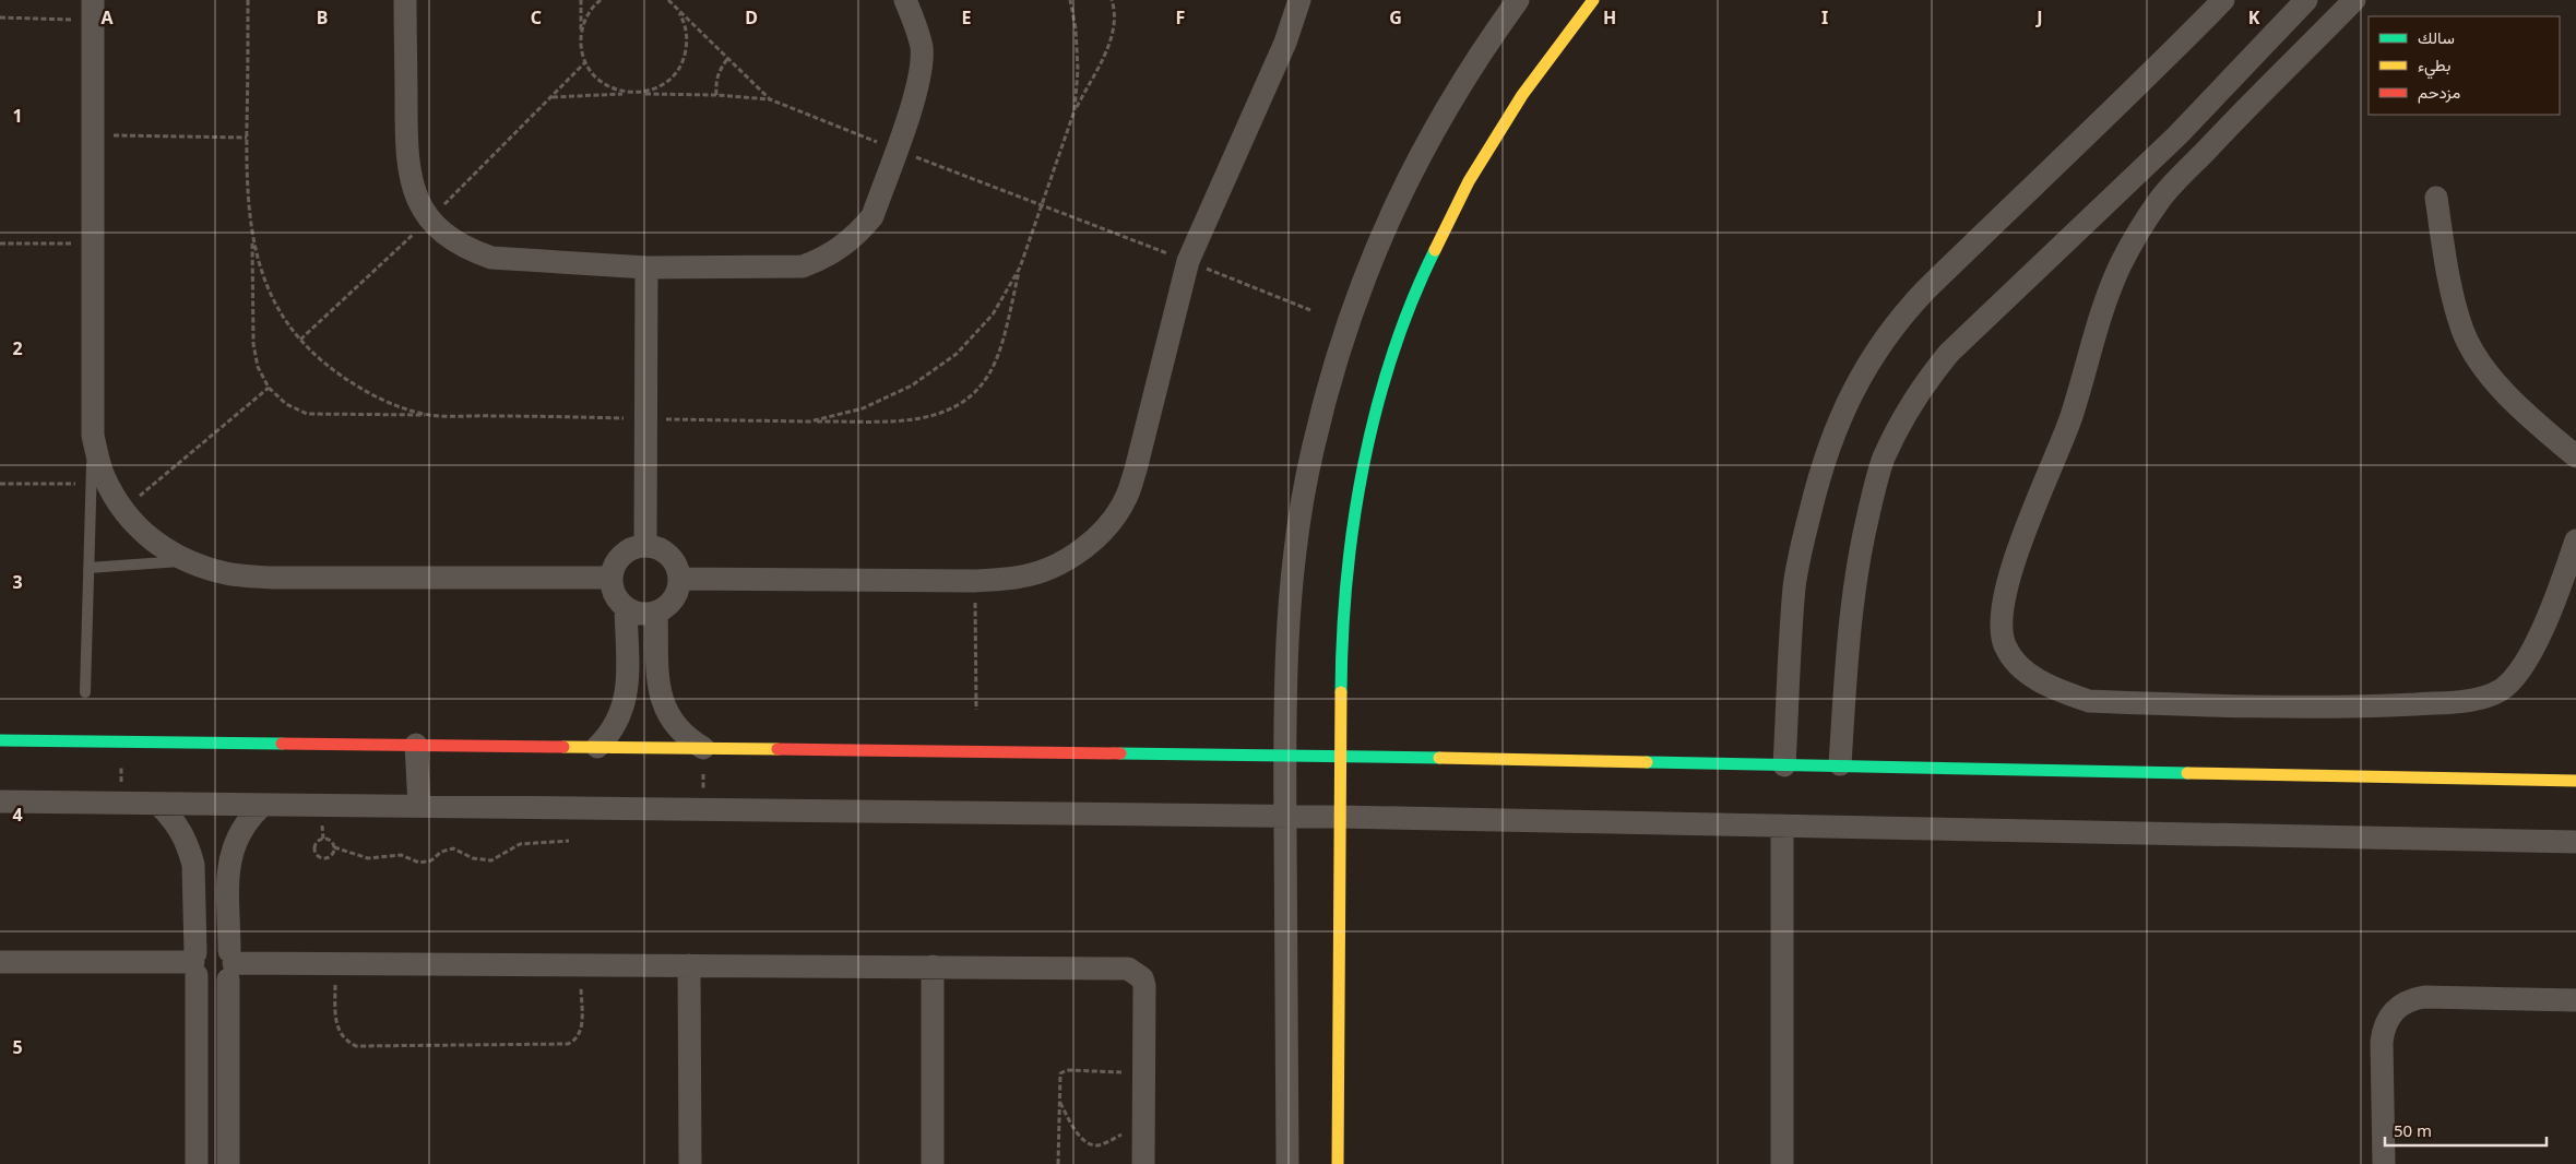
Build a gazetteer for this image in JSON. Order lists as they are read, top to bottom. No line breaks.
{"legend":["سالك","بطيء","مزدحم"],"scale_bar":"50 m","grid":{"columns":["A","B","C","D","E","F","G","H","I","J","K"],"rows":["1","2","3","4","5"]}}
